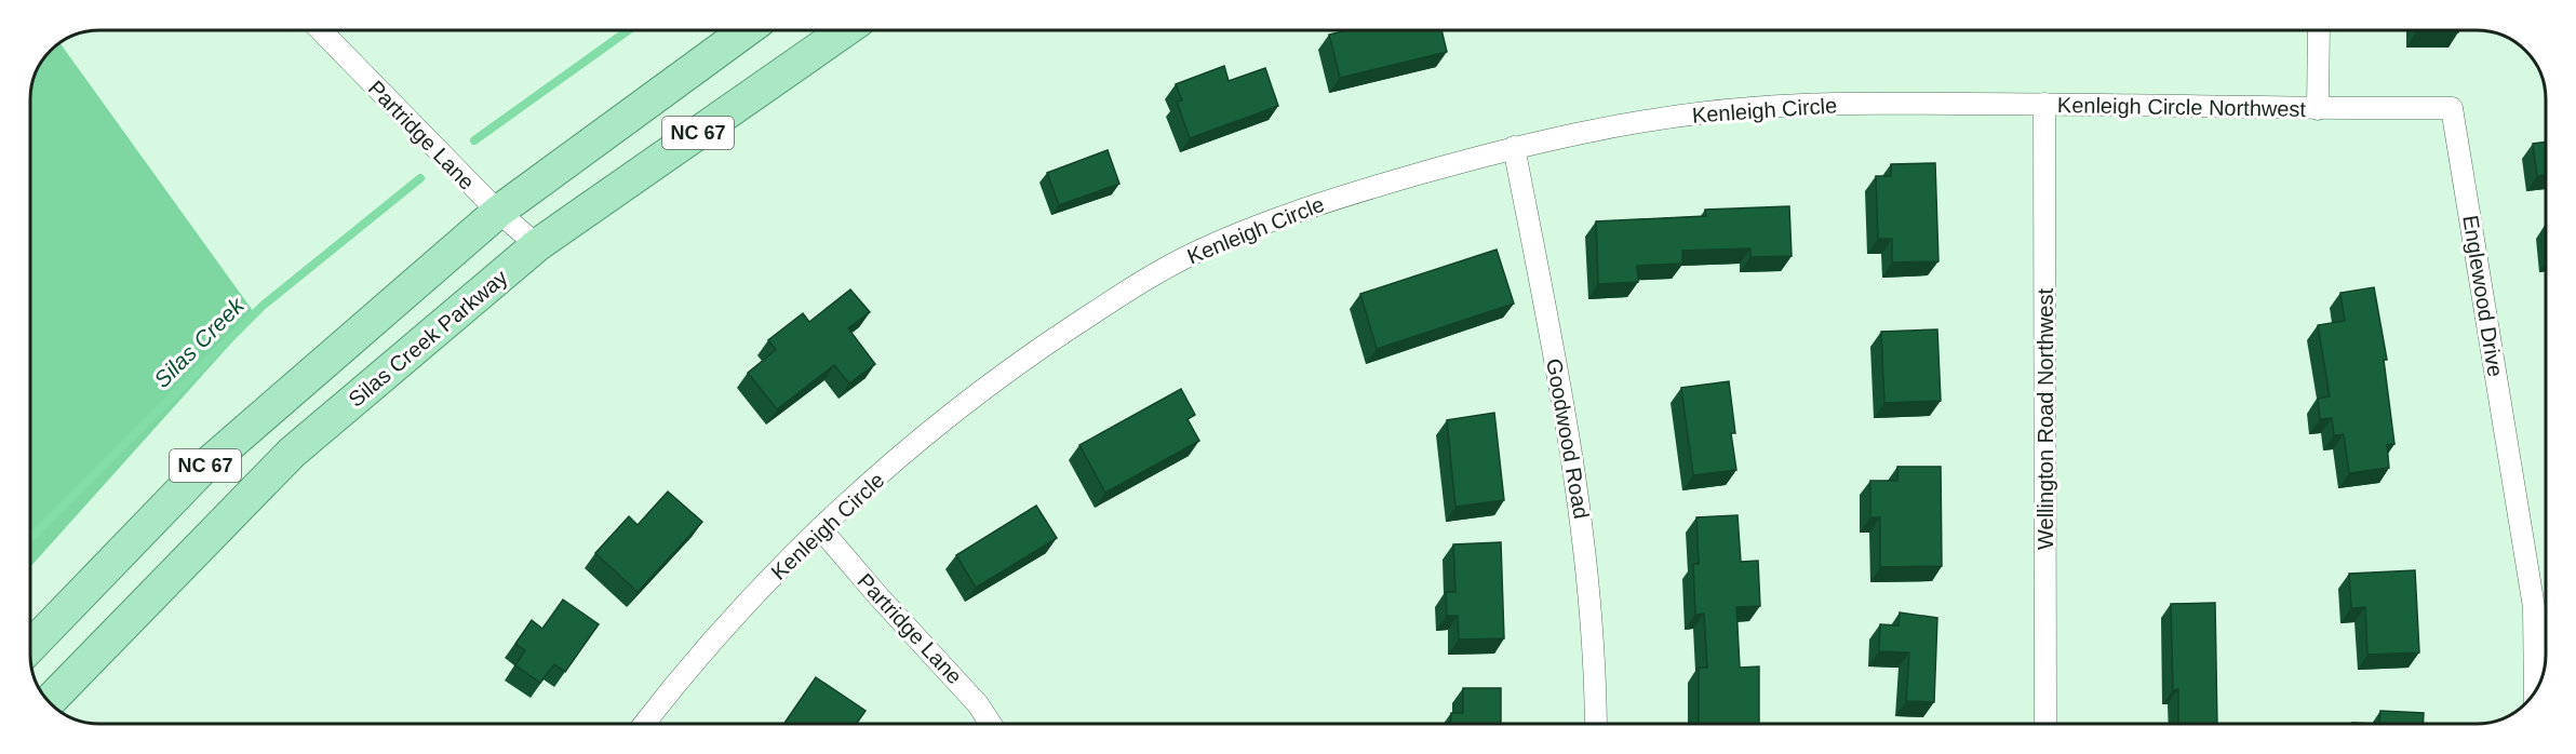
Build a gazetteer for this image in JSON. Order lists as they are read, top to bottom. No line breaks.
{"streets":{"main road":["NC 67","Silas Creek Parkway"],"street":["Kenleigh Circle Northwest","Kenleigh Circle","Partridge Lane","Englewood Drive","Wellington Road Northwest","Goodwood Road"]},"crossings":[["Kenleigh Circle Northwest","Kenleigh Circle"],["Kenleigh Circle Northwest","Englewood Drive"],["Kenleigh Circle Northwest","Wellington Road Northwest"],["Kenleigh Circle","Partridge Lane"],["Kenleigh Circle","Wellington Road Northwest"],["Kenleigh Circle","Goodwood Road"],["NC 67","Partridge Lane"],["Partridge Lane","Silas Creek Parkway"]],"water":["Silas Creek"]}
